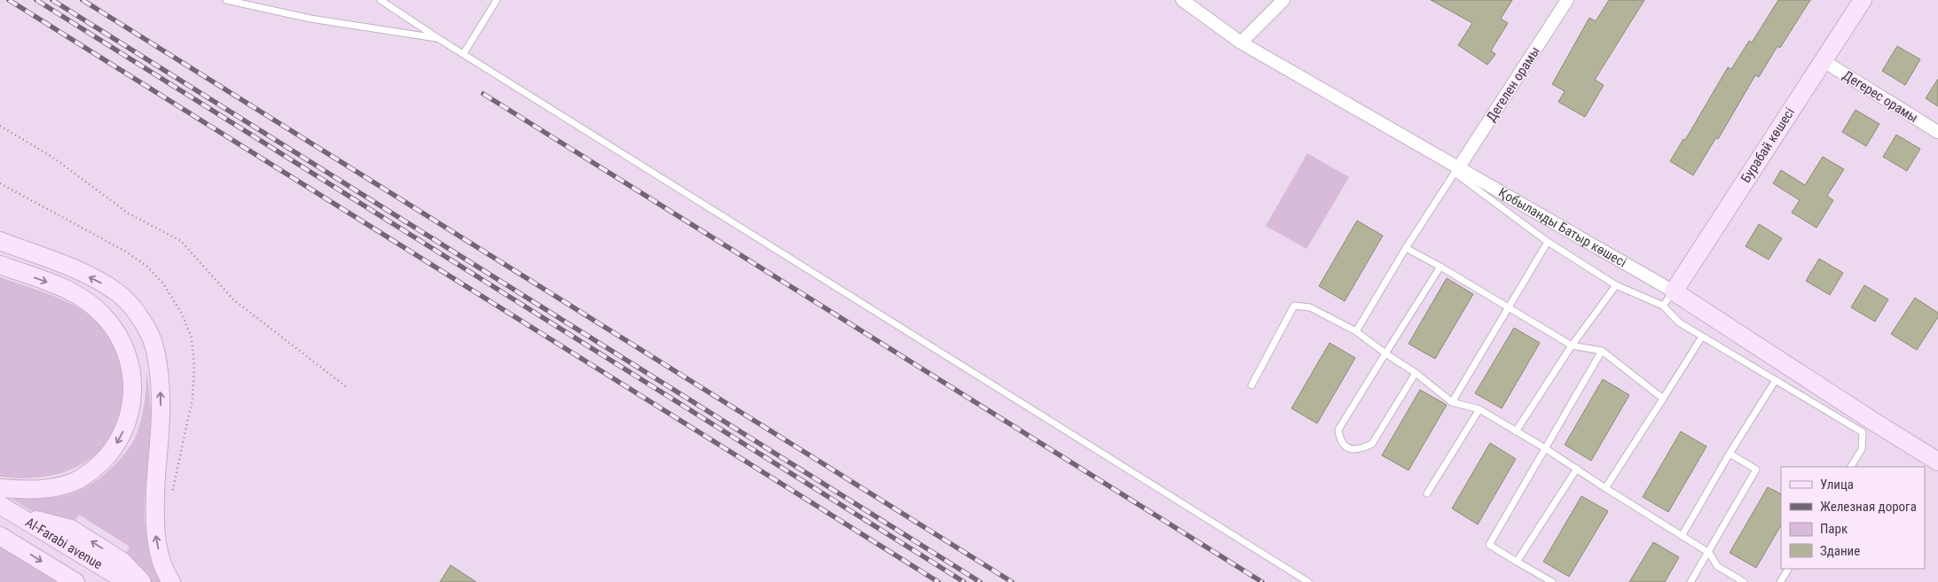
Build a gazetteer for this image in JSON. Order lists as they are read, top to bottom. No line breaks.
{"streets":{"main road":["Бурабай көшесі","Қобыланды Батыр көшесі","Al-Farabi avenue"],"street":["Дегелен орамы","Дегерес орамы"]},"crossings":[["Дегелен орамы","Қобыланды Батыр көшесі"],["Дегерес орамы","Бурабай көшесі"],["Бурабай көшесі","Қобыланды Батыр көшесі"]],"legend":["Улица","Железная дорога","Парк","Здание"]}
